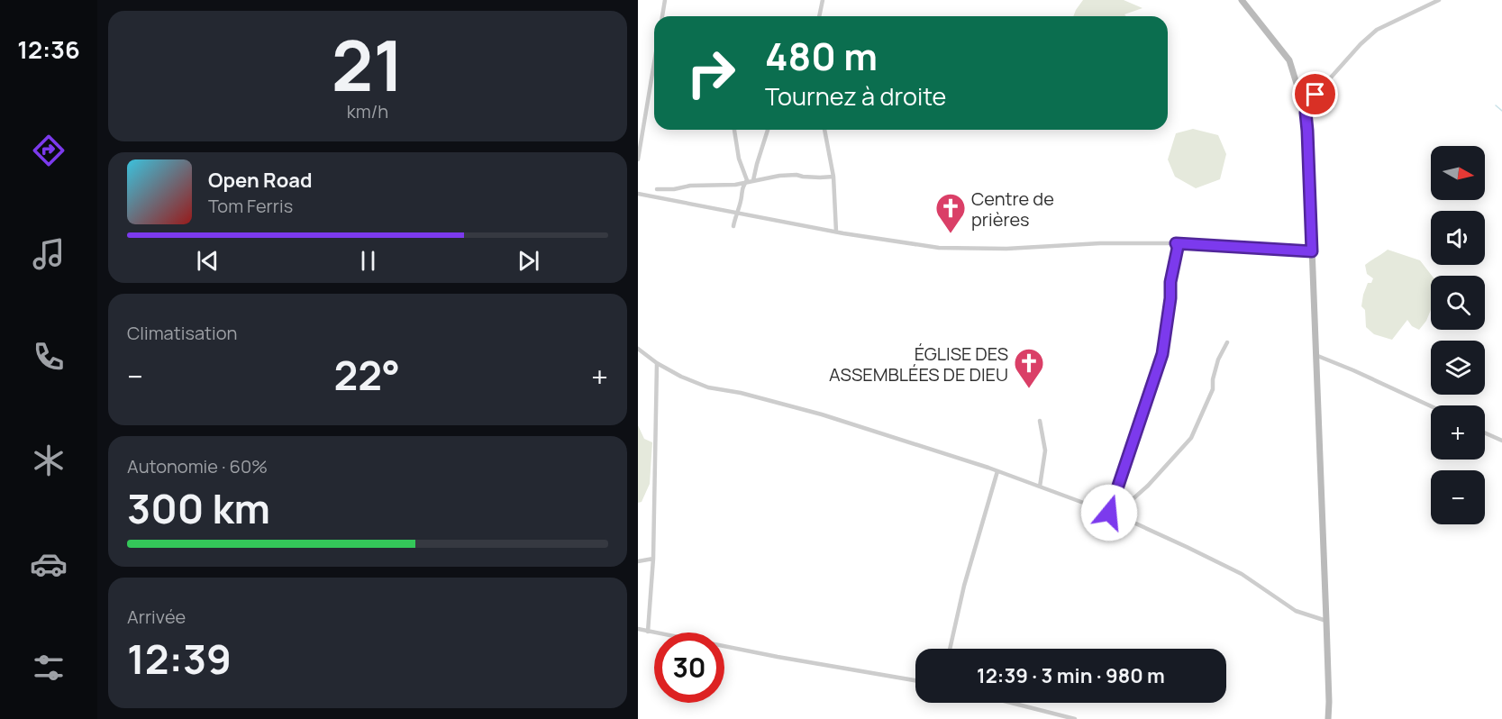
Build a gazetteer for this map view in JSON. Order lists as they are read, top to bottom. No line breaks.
{"places":{"church":["Centre de prières","ÉGLISE DES ASSEMBLÉES DE DIEU"]},"north":"right","page":{"tabs":"12:36","tile":[["21","km/h"],"Climatisation",["Autonomie · 60%","300 km"],["Arrivée","12:39"]],"turn":["480 m","Tournez à droite"],"map_buttons":["+","−"],"song":["Open Road","Tom Ferris"],"heat":["−","22°","+"],"limit":"30","trip":"12:39 · 3 min · 980 m"}}
